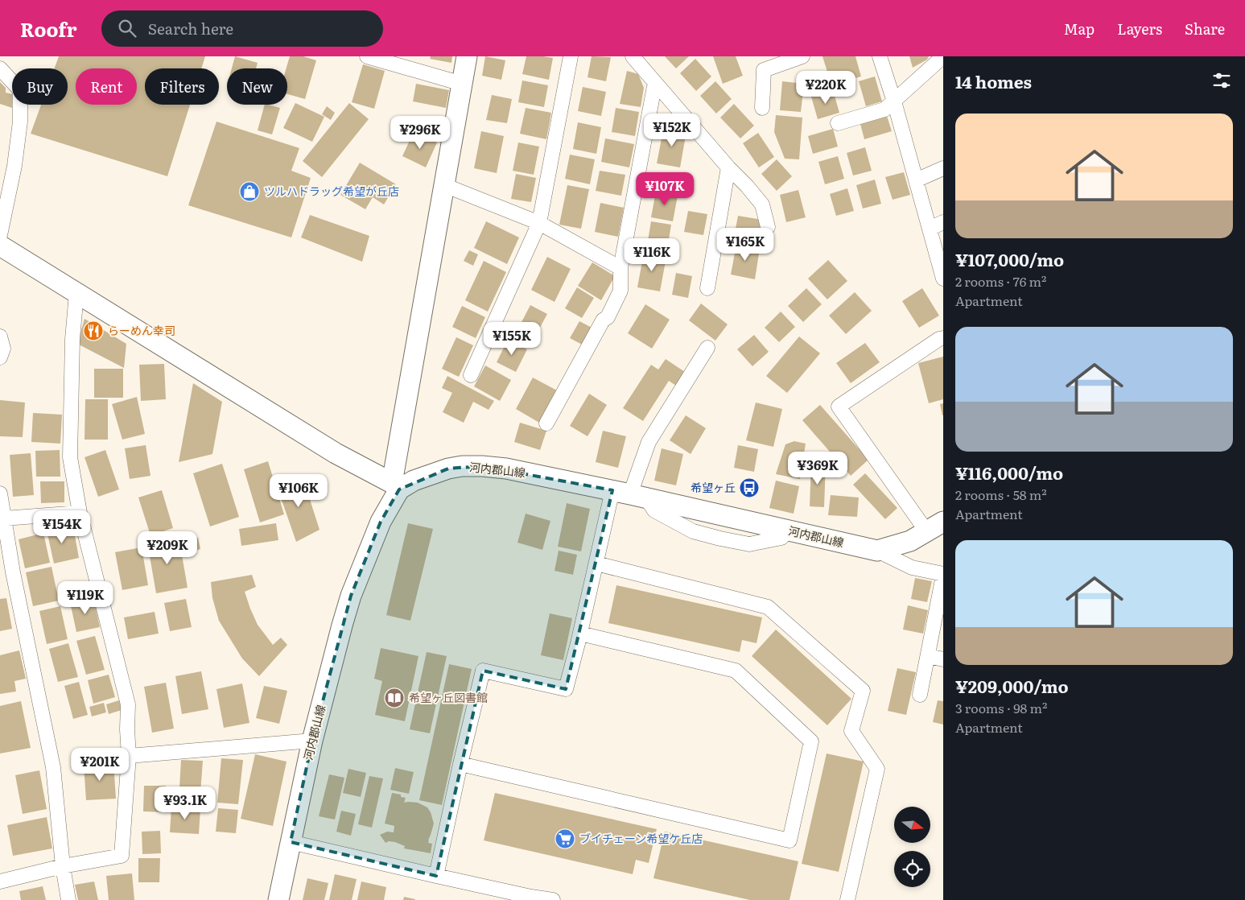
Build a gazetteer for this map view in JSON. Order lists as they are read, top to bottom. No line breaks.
{"streets":{"main road":["河内郡山線"]},"places":{"shop":["ツルハドラッグ希望が丘店"],"restaurant":["らーめん幸司"],"bus stop":["希望ヶ丘"],"library":["希望ヶ丘図書館"],"supermarket":["ブイチェーン希望ケ丘店"]},"north":"right","page":{"header":"Roofr","search":"Search here","nav":["Map","Layers","Share"],"heading":"14 homes","chip":["Buy","Rent","Filters","New"],"price":["¥220K","¥152K","¥296K","¥107K","¥165K","¥116K","¥155K","¥369K","¥106K","¥154K","¥209K","¥119K","¥201K","¥93.1K"],"list":[{"name":"¥107,000/mo","note":"2 rooms · 76 m² · Apartment"},{"name":"¥116,000/mo","note":"2 rooms · 58 m² · Apartment"},{"name":"¥209,000/mo","note":"3 rooms · 98 m² · Apartment"}]}}
